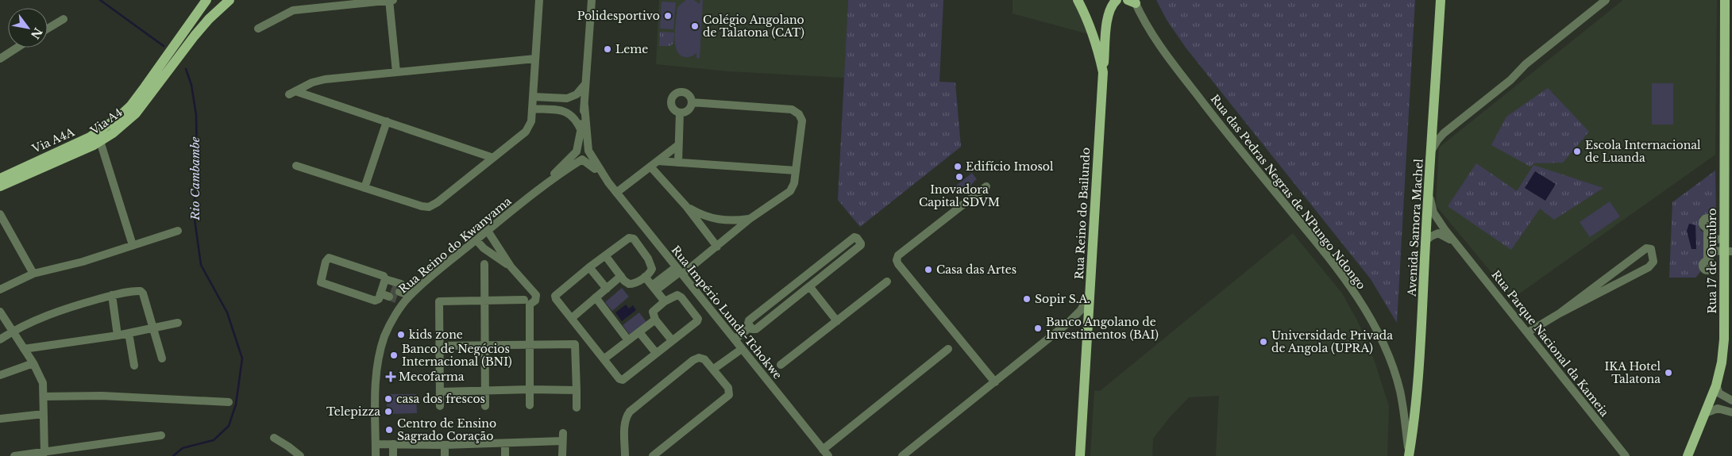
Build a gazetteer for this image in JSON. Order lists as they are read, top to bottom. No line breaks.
{"streets":{"main road":["Via A4","Via A4A","Rua Reino do Bailundo","Avenida Samora Machel","Rua 17 de Outubro"],"street":["Rua das Pedras Negras de NPungo Ndongo","Rua Reino do Kwanyama","Rua Império Lunda-Tchokwe","Rua Parque Nacional da Kameia"]},"crossings":[["Via A4","Via A4A"],["Rua das Pedras Negras de NPungo Ndongo","Avenida Samora Machel"],["Avenida Samora Machel","Rua Parque Nacional da Kameia"],["Rua Reino do Kwanyama","Rua Império Lunda-Tchokwe"]],"water":["Rio Cambambe"],"places":{"other":["Polidesportivo","Colégio Angolano de Talatona (CAT)","Leme","Escola Internacional de Luanda","Edifício Imosol","Inovadora Capital SDVM","Casa das Artes","Sopir S.A.","Banco Angolano de Investimentos (BAI)","kids zone","Universidade Privada de Angola (UPRA)","Banco de Negócios Internacional (BNI)","IKA Hotel Talatona","casa dos frescos","Telepizza","Centro de Ensino Sagrado Coração"],"health":["Mecofarma"]},"north":"bottom right"}
